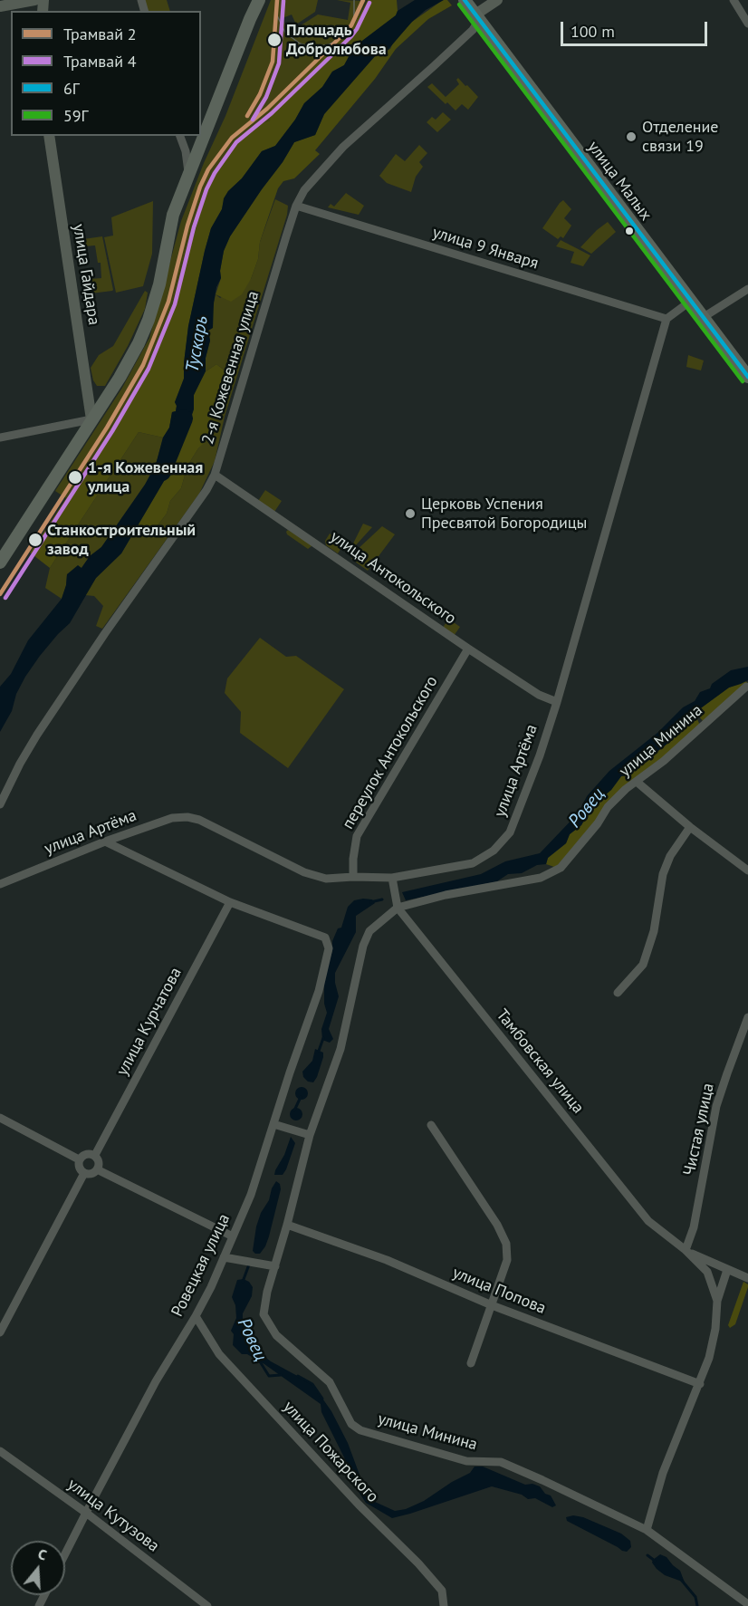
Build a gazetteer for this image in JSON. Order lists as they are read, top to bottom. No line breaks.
{"streets":{"main road":["улица Малых"],"street":["улица 9 Января","улица Гайдара","2-я Кожевенная улица","улица Антокольского","улица Минина","переулок Антокольского","улица Артёма","улица Курчатова","Тамбовская улица","Чистая улица","Ровецкая улица","улица Попова","улица Пожарского","улица Кутузова"]},"crossings":[["улица Малых","2-я Кожевенная улица"],["улица 9 Января","2-я Кожевенная улица"],["улица 9 Января","улица Артёма"],["2-я Кожевенная улица","улица Антокольского"],["улица Антокольского","переулок Антокольского"],["улица Антокольского","улица Артёма"],["улица Минина","Тамбовская улица"],["переулок Антокольского","улица Артёма"],["улица Артёма","Тамбовская улица"],["улица Курчатова","Ровецкая улица"],["Тамбовская улица","Чистая улица"],["Тамбовская улица","улица Попова"],["Ровецкая улица","улица Пожарского"],["Ровецкая улица","улица Кутузова"]],"water":["Тускарь","Ровец"],"places":["Площадь Добролюбова","Отделение связи 19","1-я Кожевенная улица","Церковь Успения Пресвятой Богородицы","Станкостроительный завод"],"lines":["tram line 2","transit line 6Г","tram line 4","transit line 59Г"],"legend":["Трамвай 2","Трамвай 4","6Г","59Г"],"scale_bar":"100 m","north":"top"}
